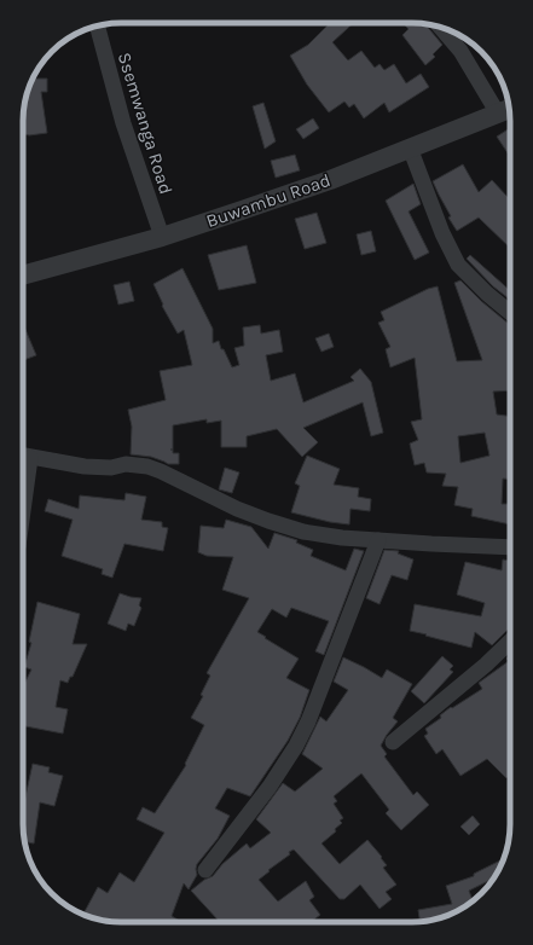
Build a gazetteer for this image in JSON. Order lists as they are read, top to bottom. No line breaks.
{"streets":{"street":["Ssemwanga Road","Buwambu Road"]},"crossings":[["Ssemwanga Road","Buwambu Road"]]}
